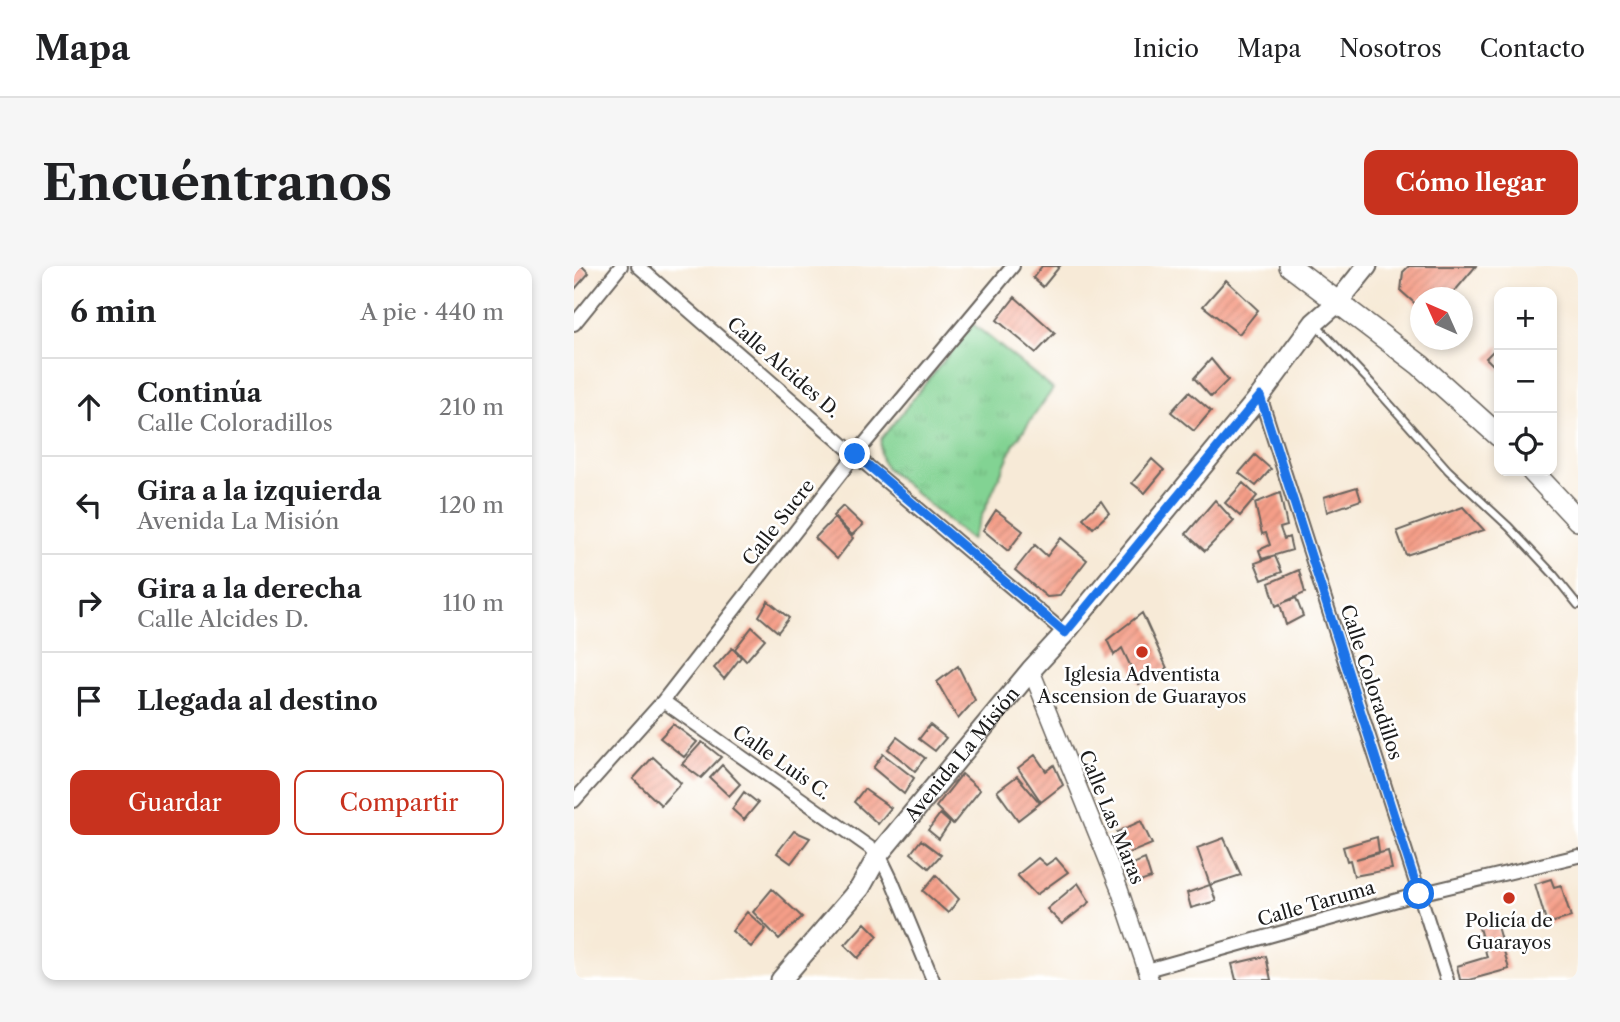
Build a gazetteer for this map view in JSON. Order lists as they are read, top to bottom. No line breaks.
{"streets":{"main road":["Avenida La Misión"],"street":["Calle Alcides D.","Calle Sucre","Calle Coloradillos","Calle Luis C.","Calle Las Maras","Calle Taruma"]},"crossings":[["Calle Alcides D.","Calle Sucre"],["Calle Alcides D.","Avenida La Misión"],["Calle Sucre","Calle Luis C."],["Calle Coloradillos","Avenida La Misión"],["Calle Coloradillos","Calle Taruma"],["Avenida La Misión","Calle Luis C."],["Avenida La Misión","Calle Las Maras"],["Calle Las Maras","Calle Taruma"]],"places":["Iglesia Adventista Ascension de Guarayos","Policía de Guarayos"],"north":"top left","page":{"header":"Mapa","nav":["Inicio","Mapa","Nosotros","Contacto"],"buttons":["Cómo llegar",["Guardar","Compartir"]],"title":"Encuéntranos","heading":["6 min","A pie · 440 m"],"map_buttons":["+","−"],"list":[["Continúa","Calle Coloradillos","210 m"],["Gira a la izquierda","Avenida La Misión","120 m"],["Gira a la derecha","Calle Alcides D.","110 m"],"Llegada al destino"]}}
